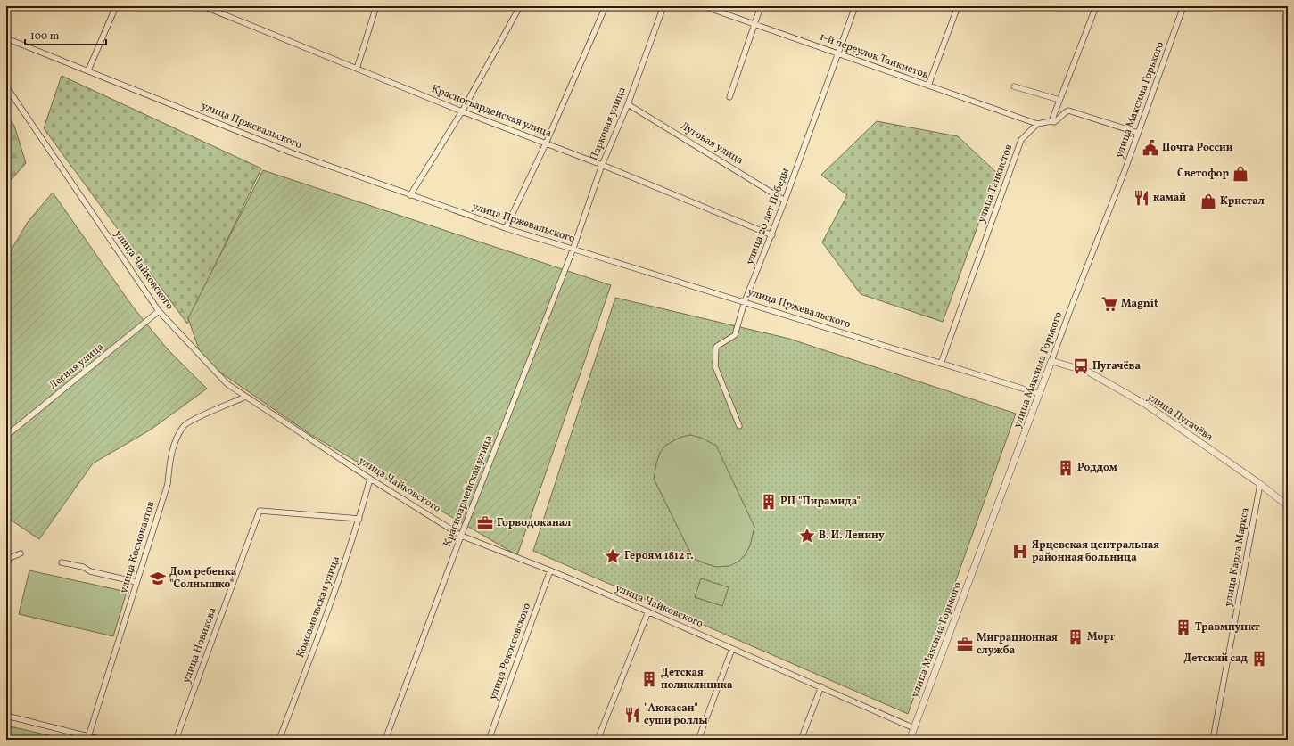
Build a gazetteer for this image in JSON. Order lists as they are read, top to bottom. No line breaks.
{"streets":{"street":["1-й переулок Танкистов","улица Максима Горького","Красногвардейская улица","Парковая улица","улица Пржевальского","Луговая улица","улица Танкистов","улица 20 лет Победы","улица Чайковского","Лесная улица","улица Пугачёва","Красноармейская улица","улица Космонавтов","улица Карла Маркса","Комсомольская улица","улица Новикова","улица Рокоссовского"]},"crossings":[["1-й переулок Танкистов","улица Танкистов"],["1-й переулок Танкистов","улица 20 лет Победы"],["улица Максима Горького","улица Пржевальского"],["улица Максима Горького","улица Чайковского"],["улица Максима Горького","улица Пугачёва"],["Красногвардейская улица","Парковая улица"],["Красногвардейская улица","улица 20 лет Победы"],["Парковая улица","улица Пржевальского"],["Парковая улица","Луговая улица"],["Парковая улица","Красноармейская улица"],["улица Пржевальского","улица Танкистов"],["улица Пржевальского","улица 20 лет Победы"],["улица Пржевальского","Красноармейская улица"],["Луговая улица","улица 20 лет Победы"],["улица Чайковского","Лесная улица"],["улица Чайковского","Красноармейская улица"],["улица Чайковского","улица Космонавтов"],["улица Чайковского","Комсомольская улица"],["улица Чайковского","улица Рокоссовского"],["улица Пугачёва","улица Карла Маркса"],["Комсомольская улица","улица Новикова"]],"places":{"public building":["Почта России"],"shop":["Светофор","Кристал"],"restaurant":["камай","\"Аюкасан\" суши роллы"],"supermarket":["Magnit"],"bus stop":["Пугачёва"],"building":["Роддом","РЦ \"Пирамида\"","Травмпункт","Морг","Детский сад","Детская поликлиника"],"office":["Горводоканал","Миграционная служба"],"place":["В. И. Ленину","Героям 1812 г."],"hospital":["Ярцевская центральная районная больница"],"school or university":["Дом ребенка \"Солнышко\""]},"scale_bar":"100 m"}
